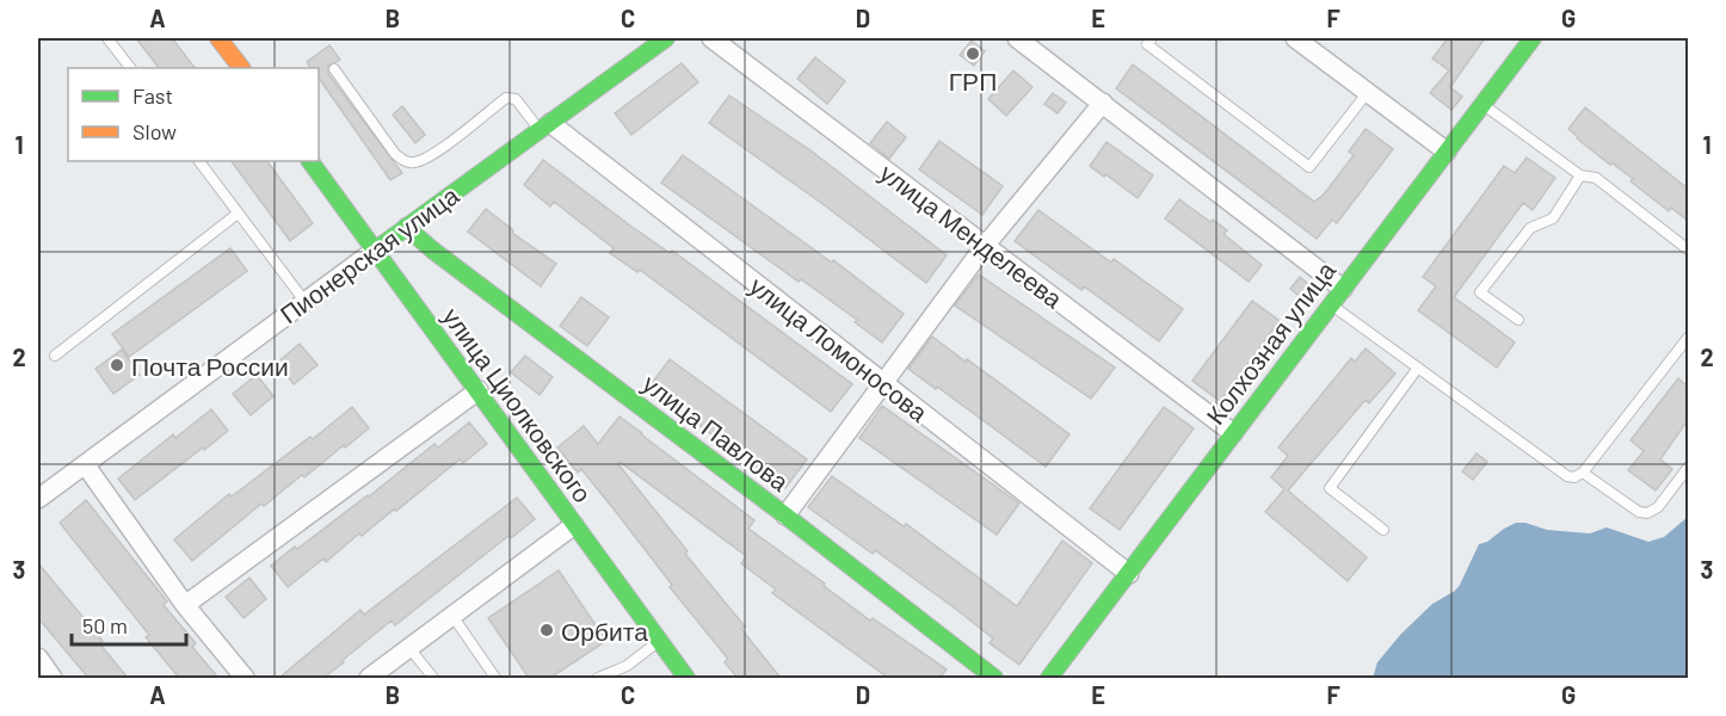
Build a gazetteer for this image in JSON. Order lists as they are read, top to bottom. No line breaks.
{"streets":{"street":["улица Менделеева","Пионерская улица","Колхозная улица","улица Ломоносова","улица Циолковского","улица Павлова"]},"crossings":[["улица Менделеева","Колхозная улица"],["Пионерская улица","улица Ломоносова"],["Пионерская улица","улица Циолковского"],["Пионерская улица","улица Павлова"],["Колхозная улица","улица Ломоносова"]],"places":["ГРП","Почта России","Орбита"],"legend":["Fast","Slow"],"scale_bar":"50 m","grid":{"columns":["A","B","C","D","E","F","G"],"rows":["1","2","3"]}}
